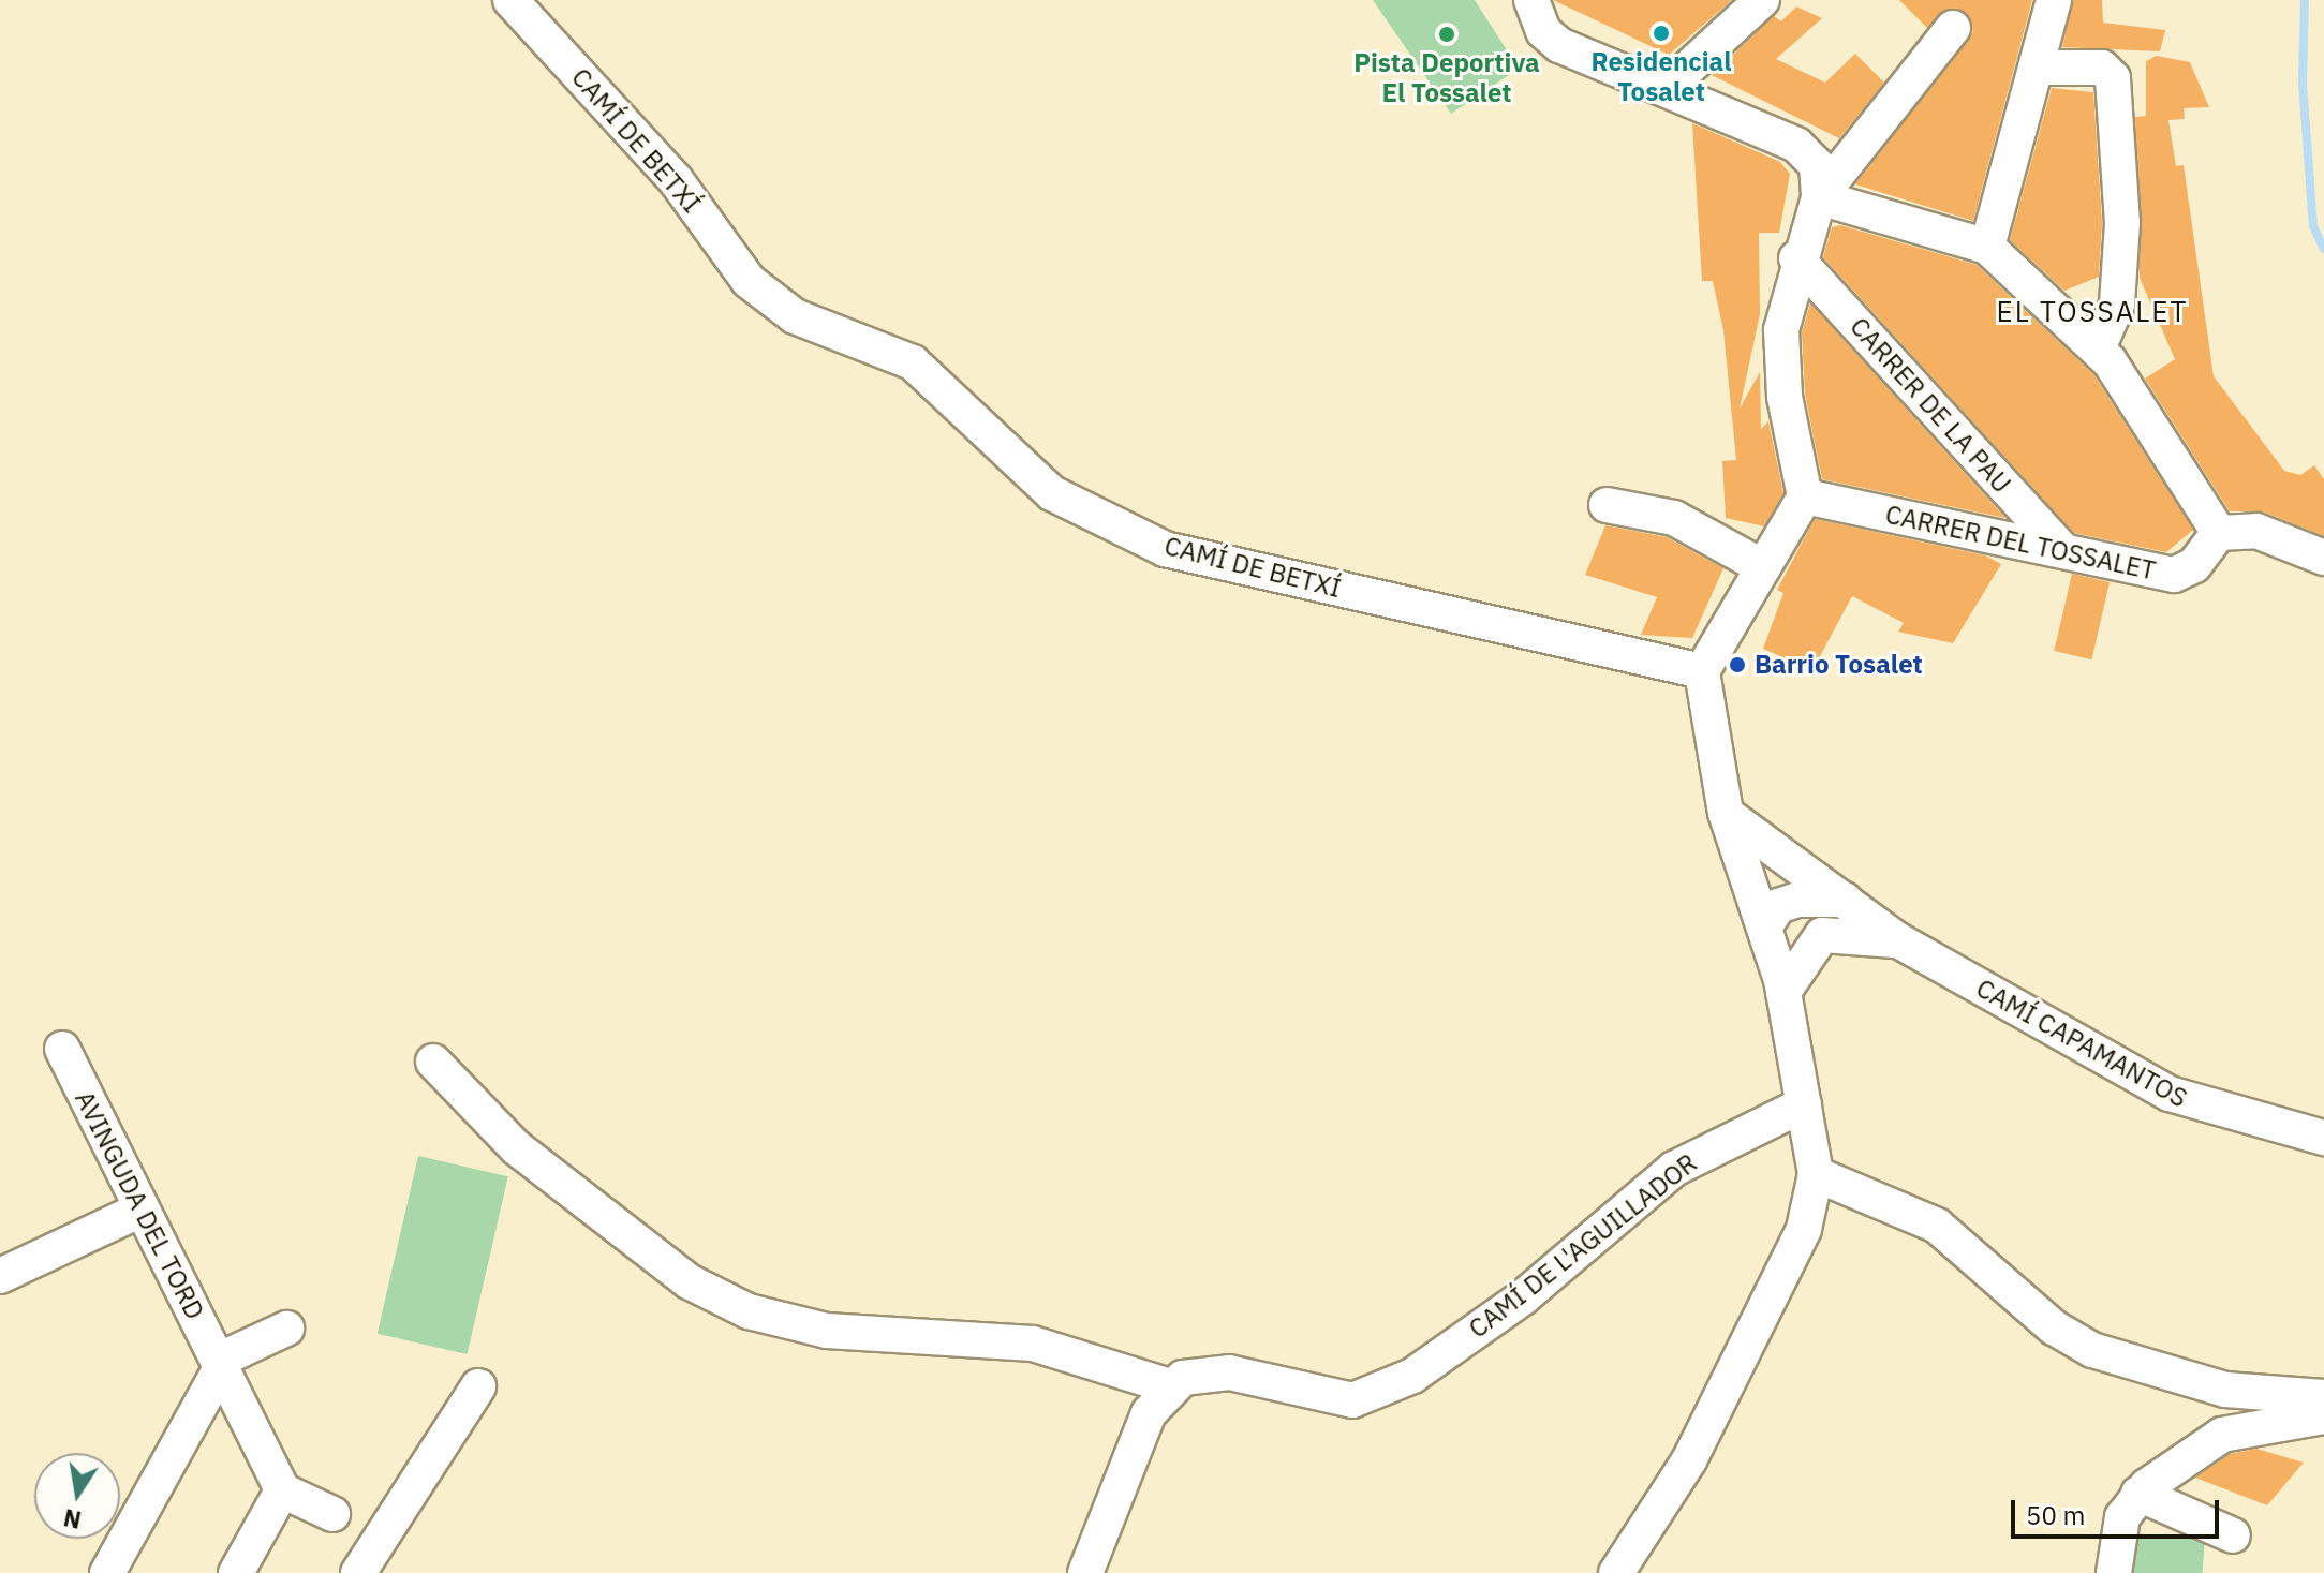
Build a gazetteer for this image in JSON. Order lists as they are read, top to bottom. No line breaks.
{"streets":{"street":["CAMÍ DE BETXÍ","CARRER DE LA PAU","CARRER DEL TOSSALET","CAMÍ CAPAMANTOS","AVINGUDA DEL TORD","CAMÍ DE L'AGUILLADOR"]},"crossings":[["CARRER DE LA PAU","CARRER DEL TOSSALET"]],"districts":["EL TOSSALET"],"places":["Residencial Tosalet","Pista Deportiva El Tossalet","Barrio Tosalet"],"scale_bar":"50 m","north":"bottom"}
